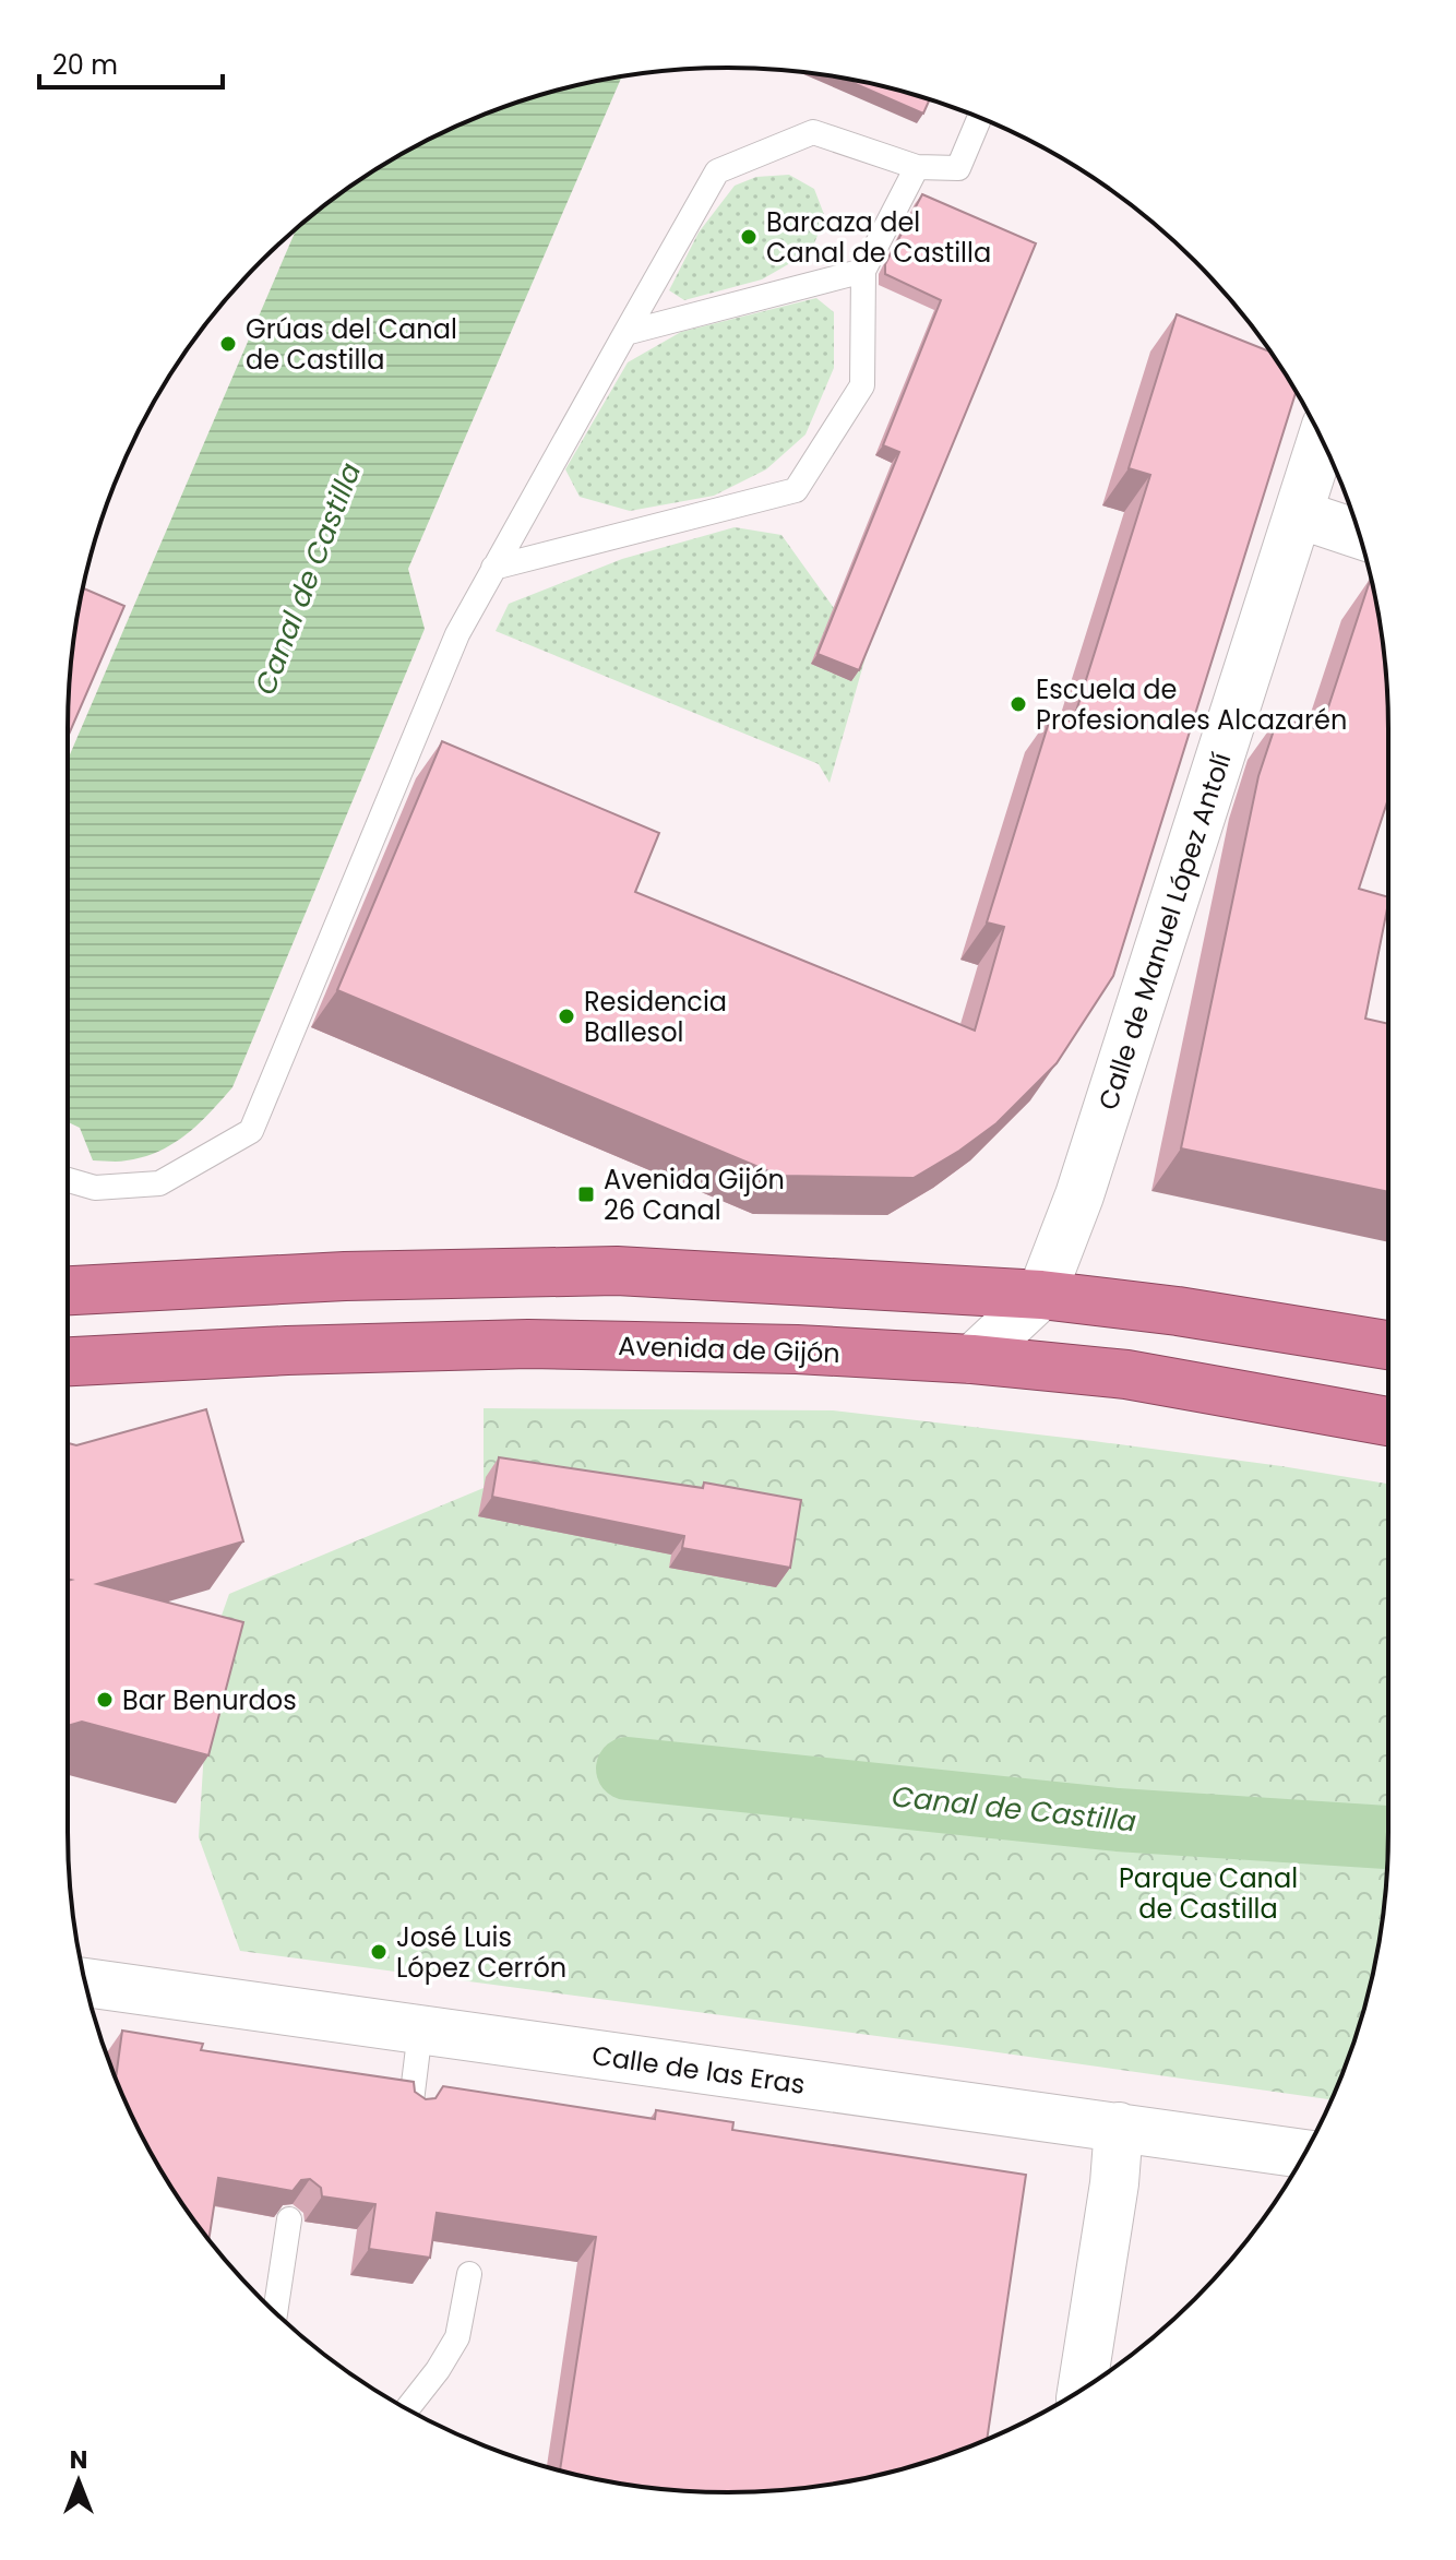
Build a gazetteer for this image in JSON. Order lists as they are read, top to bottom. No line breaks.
{"streets":{"highway":["Avenida de Gijón"],"street":["Calle de Manuel López Antolí","Calle de las Eras"]},"crossings":[["Calle de Manuel López Antolí","Avenida de Gijón"]],"water":["Canal de Castilla"],"parks":["Parque Canal de Castilla"],"places":{"other":["Barcaza del Canal de Castilla","Grúas del Canal de Castilla","Escuela de Profesionales Alcazarén","Residencia Ballesol","Bar Benurdos","José Luis López Cerrón"],"transit":["Avenida Gijón 26 Canal"]},"scale_bar":"20 m","north":"top"}
